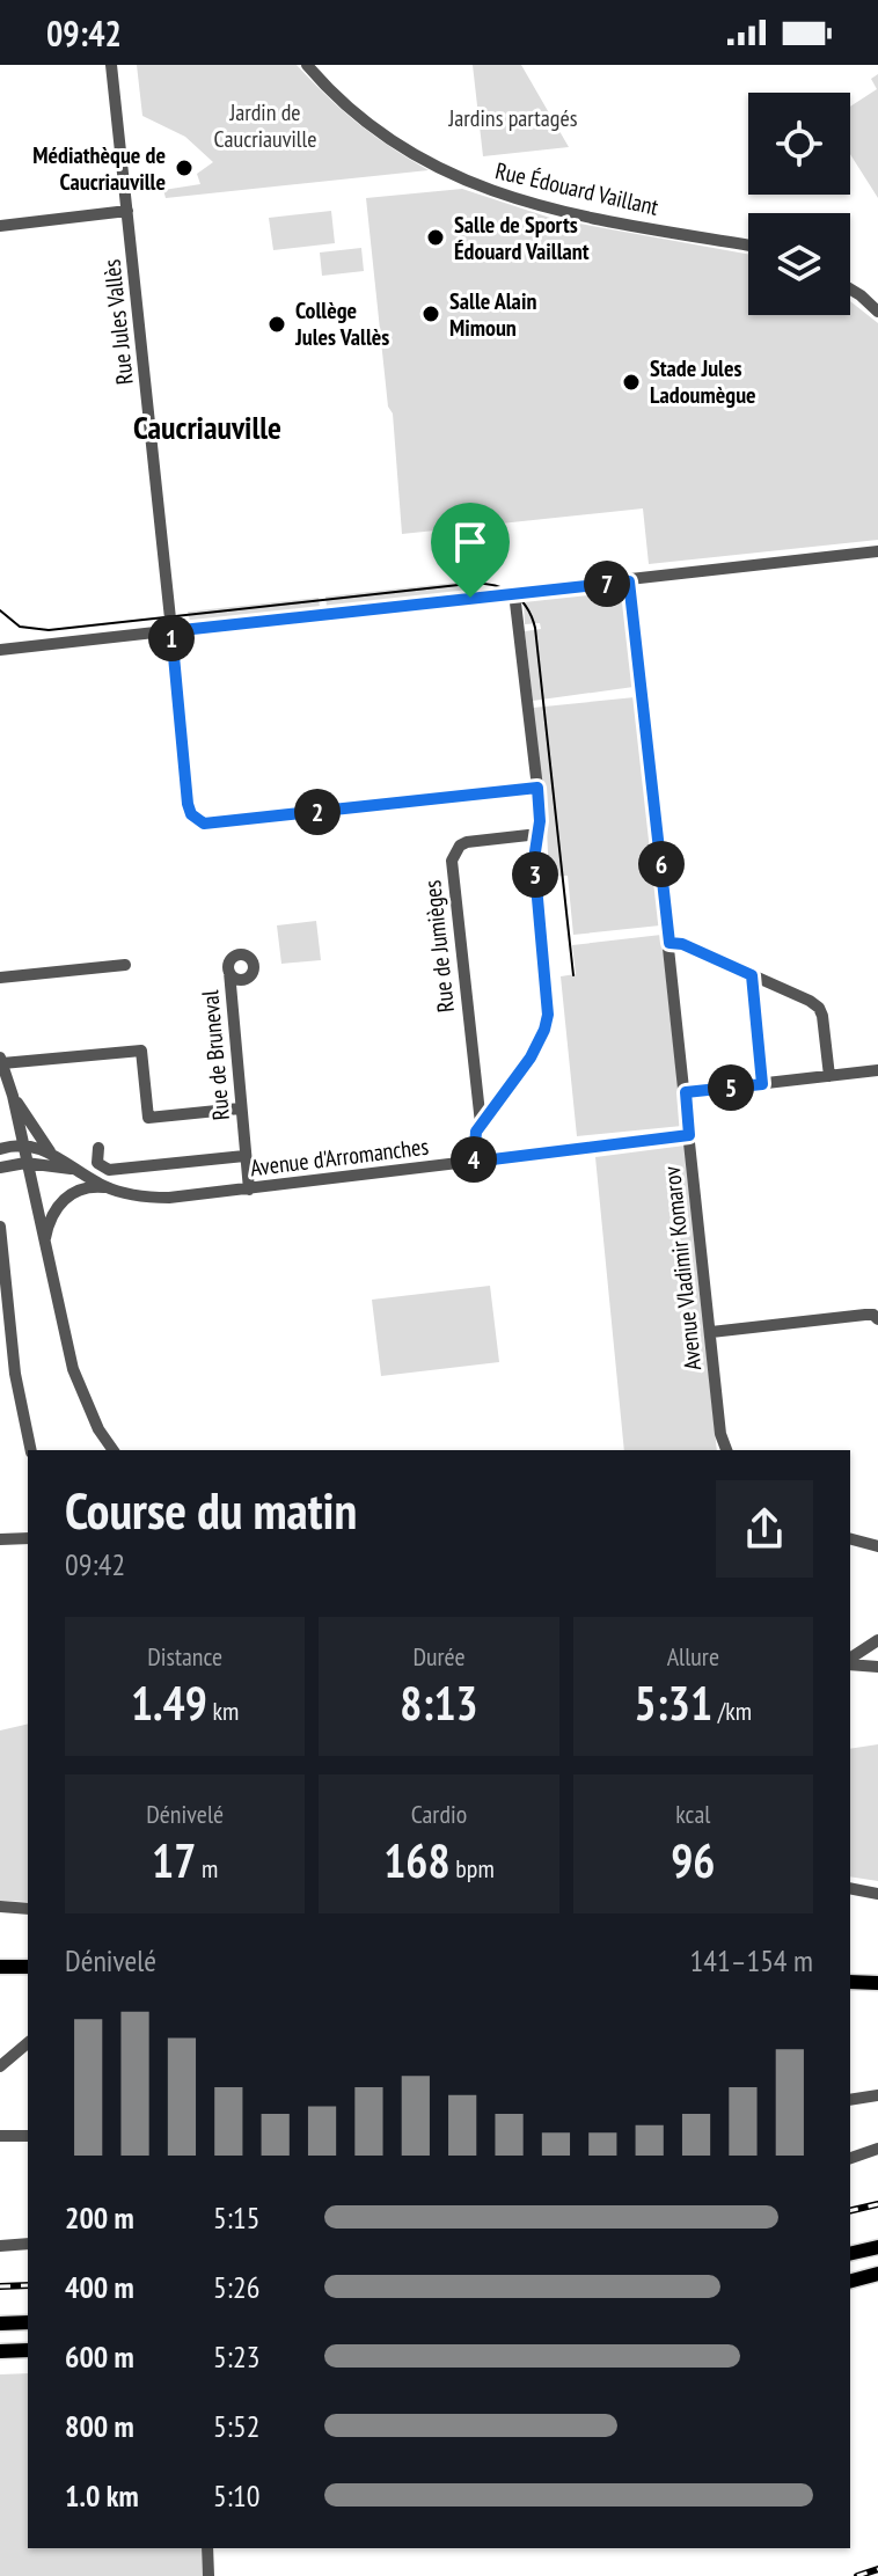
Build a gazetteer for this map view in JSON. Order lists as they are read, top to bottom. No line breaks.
{"streets":{"street":["Rue Édouard Vaillant","Rue Jules Vallès","Rue de Jumièges","Rue de Bruneval","Avenue d'Arromanches","Avenue Vladimir Komarov"]},"crossings":[["Rue de Bruneval","Avenue d'Arromanches"],["Avenue d'Arromanches","Avenue Vladimir Komarov"]],"districts":["Caucriauville"],"parks":["Jardin de Caucriauville","Jardins partagés"],"places":["Médiathèque de Caucriauville","Salle de Sports Édouard Vaillant","Salle Alain Mimoun","Collège Jules Vallès","Stade Jules Ladoumègue"],"page":{"status":"09:42","pins":["7","1","2","6","3","5","4"],"heading":["Course du matin","09:42"],"stats":[["Distance","1.49 km"],["Durée","8:13"],["Allure","5:31 /km"],["Dénivelé","17 m"],["Cardio","168 bpm"],["kcal","96"]],"chart":["Dénivelé","141–154 m"],"list":[{"name":"200 m","note":"5:15"},{"name":"400 m","note":"5:26"},{"name":"600 m","note":"5:23"},{"name":"800 m","note":"5:52"},{"name":"1.0 km","note":"5:10"}]}}
